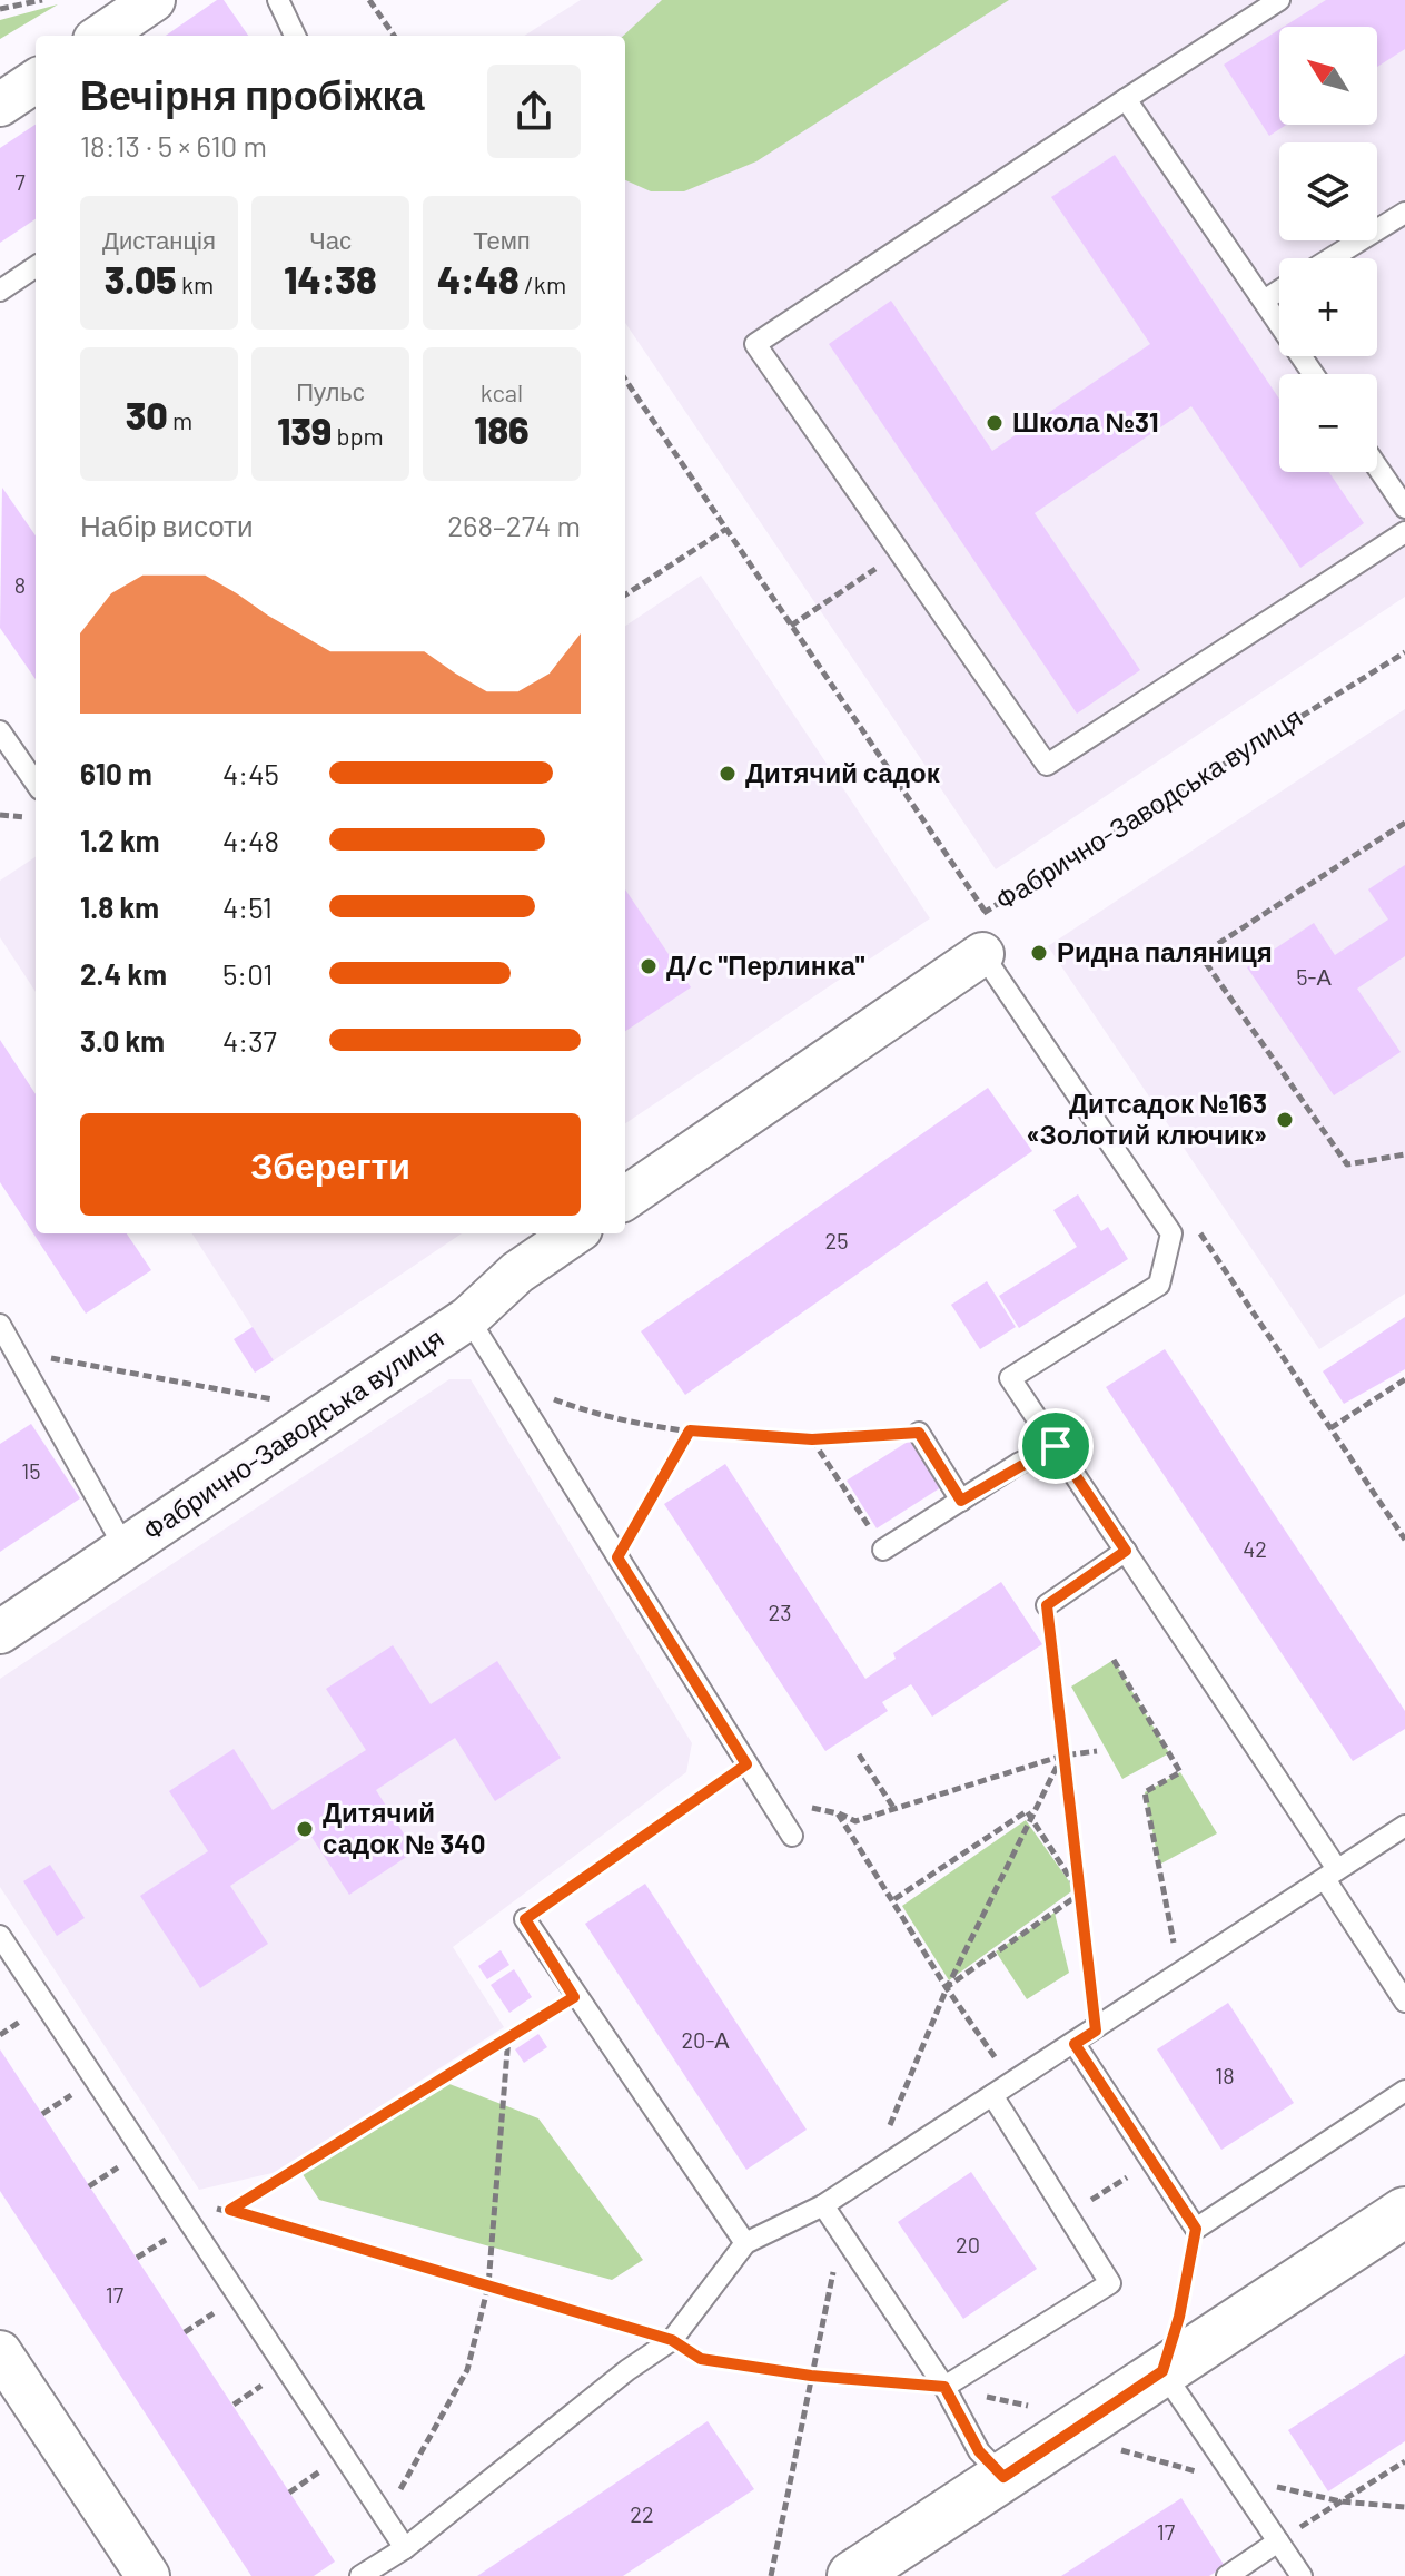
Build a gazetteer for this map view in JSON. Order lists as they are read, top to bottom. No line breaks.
{"streets":{"street":["Фабрично-Заводська вулиця"]},"places":["Школа №31","Дитячий садок","Ридна паляниця","Д/с \"Перлинка\"","Дитсадок №163 «Золотий ключик»","Дитячий садок № 340"],"house_numbers":["7","8","5-А","25","15","42","23","20-А","18","20","17","22","17"],"north":"top left","page":{"map_buttons":["+","−"],"heading":["Вечірня пробіжка","18:13 · 5 × 610 m"],"stats":[["Дистанція","3.05 km"],["Час","14:38"],["Темп","4:48 /km"],["30 m"],["Пульс","139 bpm"],["kcal","186"]],"chart":["Набір висоти","268–274 m"],"list":[{"name":"610 m","note":"4:45"},{"name":"1.2 km","note":"4:48"},{"name":"1.8 km","note":"4:51"},{"name":"2.4 km","note":"5:01"},{"name":"3.0 km","note":"4:37"}],"buttons":"Зберегти"}}
